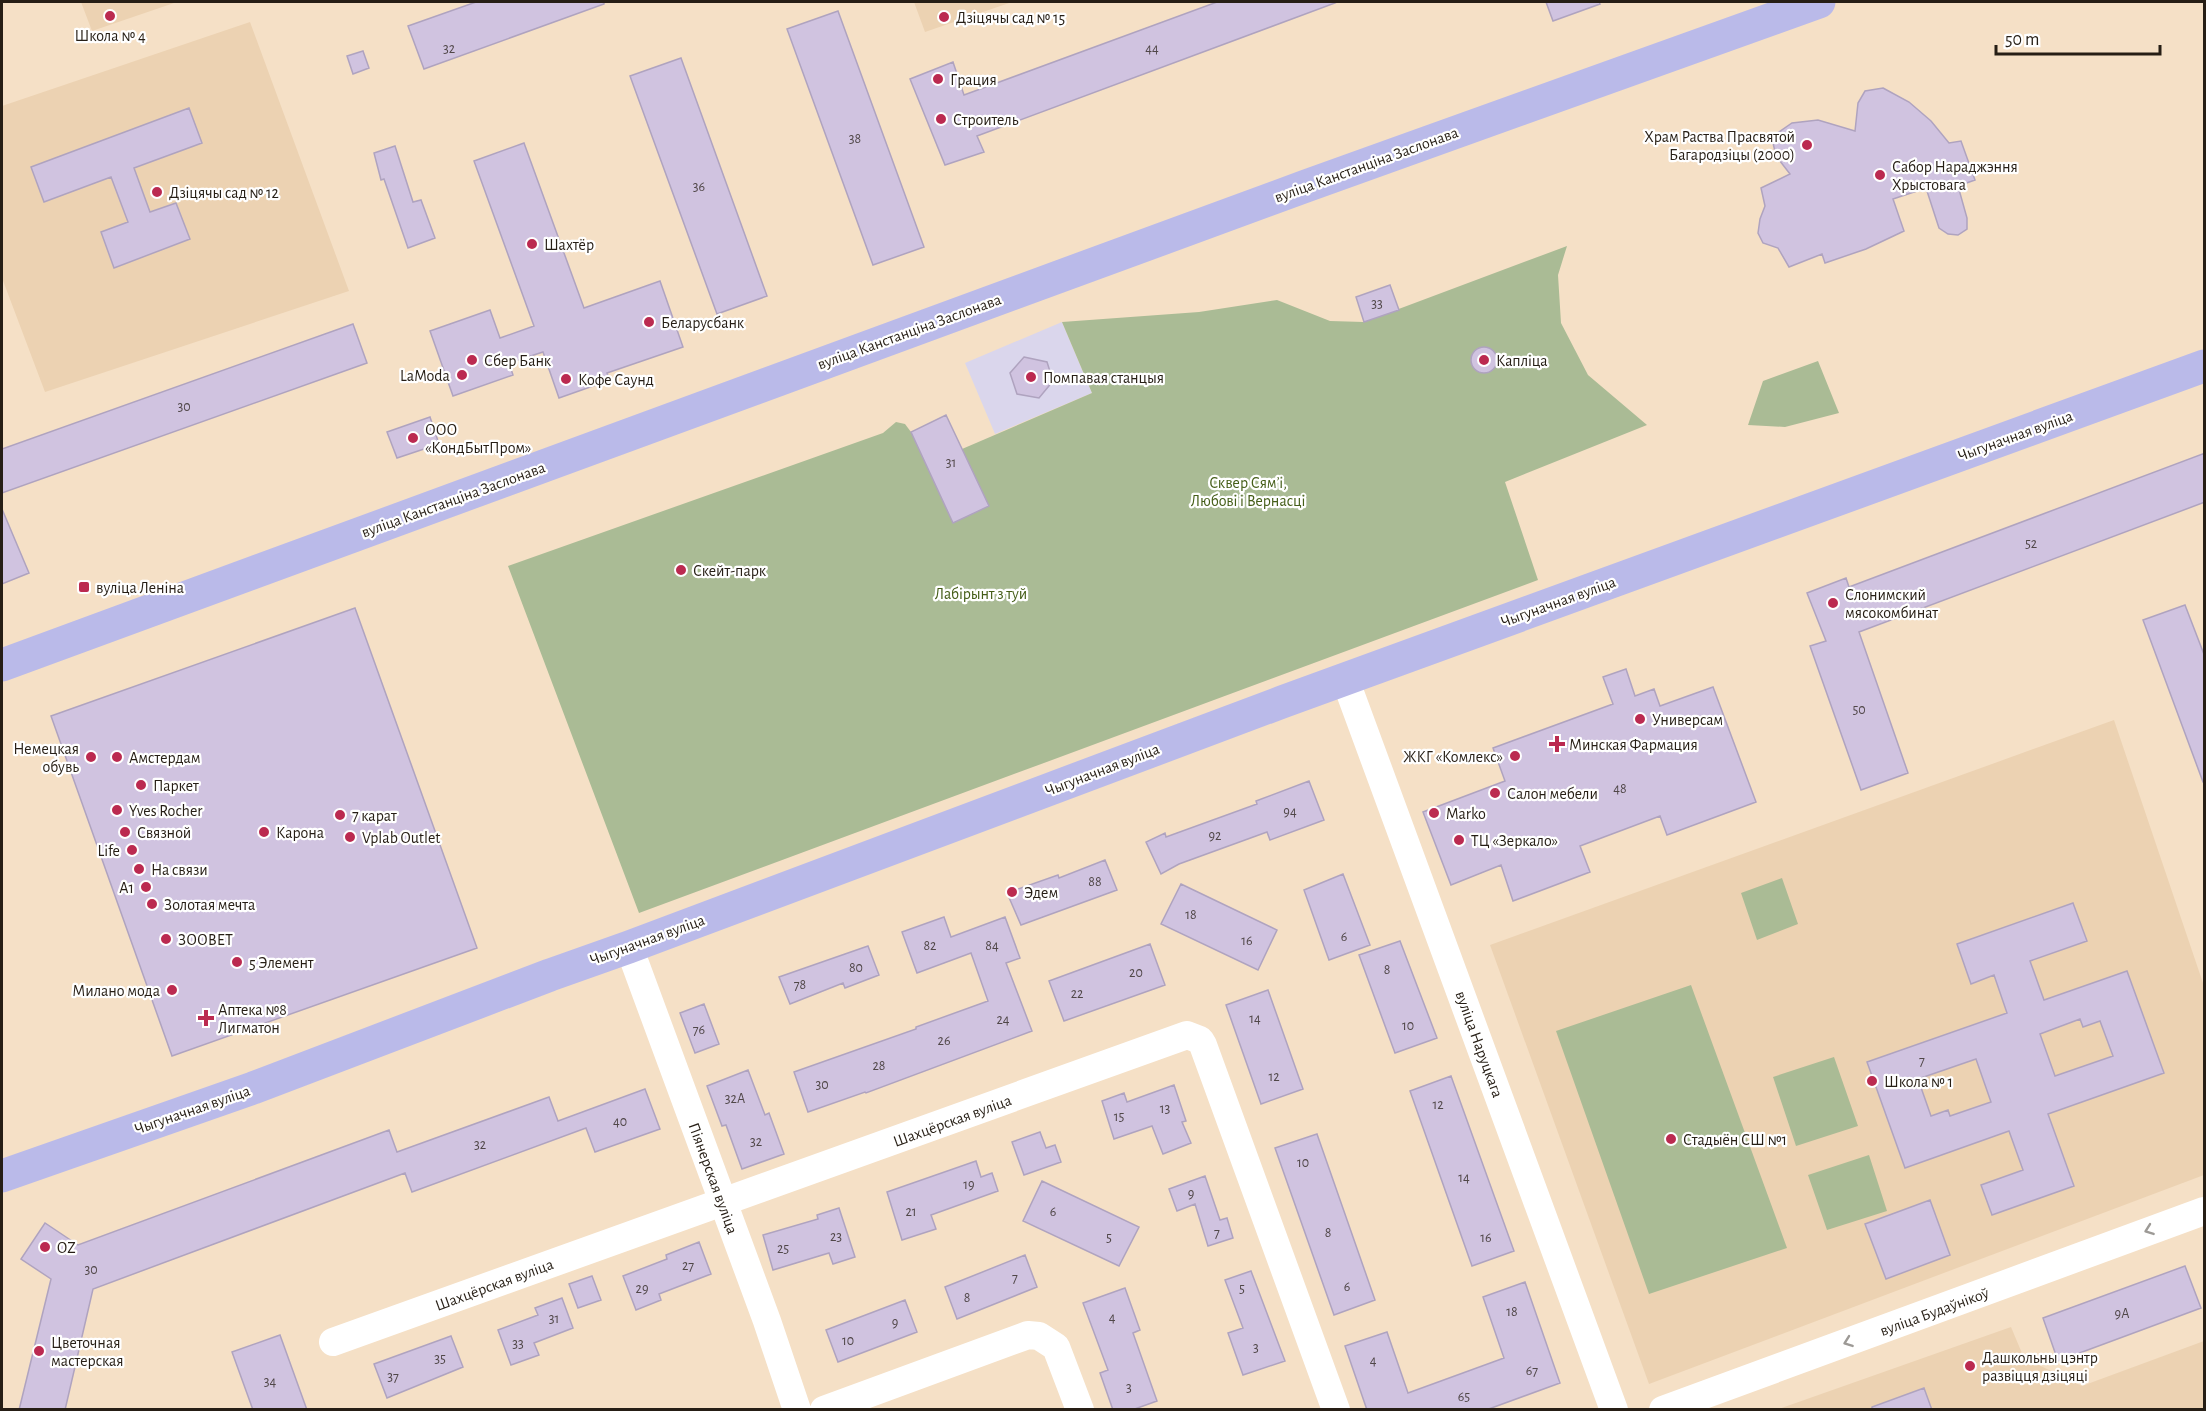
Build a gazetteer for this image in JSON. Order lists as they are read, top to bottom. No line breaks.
{"streets":{"main road":["вуліца Канстанціна Заслонава","Чыгуначная вуліца"],"street":["вуліца Наруцкага","Шахцёрская вуліца","Піянерская вуліца","вуліца Будаўнікоў"]},"crossings":[["Чыгуначная вуліца","вуліца Наруцкага"],["Чыгуначная вуліца","Піянерская вуліца"],["Шахцёрская вуліца","Піянерская вуліца"]],"one_way":["вуліца Будаўнікоў"],"parks":["Сквер Сямʼі, Любові і Вернасці","Лабірынт з туй"],"places":{"other":["Школа № 4","Дзіцячы сад № 15","Грация","Строитель","Храм Раства Прасвятой Багародзіцы (2000)","Сабор Нараджэння Хрыстовага","Дзіцячы сад № 12","Шахтёр","Беларусбанк","Сбер Банк","Капліца","LaModa","Помпавая станцыя","Кофе Саунд","ООО «КондБытПром»","Скейт-парк","Слонимский мясокомбинат","Универсам","ЖКГ «Комлекс»","Немецкая обувь","Амстердам","Паркет","Салон мебели","Yves Rocher","Marko","7 карат","Связной","Карона","Vplab Outlet","ТЦ «Зеркало»","Life","На связи","A1","Эдем","Золотая мечта","ЗООВЕТ","5 Элемент","Милано мода","Школа № 1","Стадыён СШ №1","OZ","Цветочная мастерская","Дашкольны цэнтр развіцця дзіцяці"],"transit":["вуліца Леніна"],"health":["Минская Фармация","Аптека №8 Лигматон"]},"house_numbers":["32","44","38","36","33","30","31","52","50","48","94","92","88","18","6","16","82","84","80","8","20","78","22","14","24","10","76","26","7","28","12","30","32А","12","13","15","40","32","32","10","14","19","9","21","6","7","8","23","5","16","25","27","30","7","6","29","5","8","18","9А","4","31","9","10","33","3","35","4","67","37","34","3","65"],"scale_bar":"50 m"}
